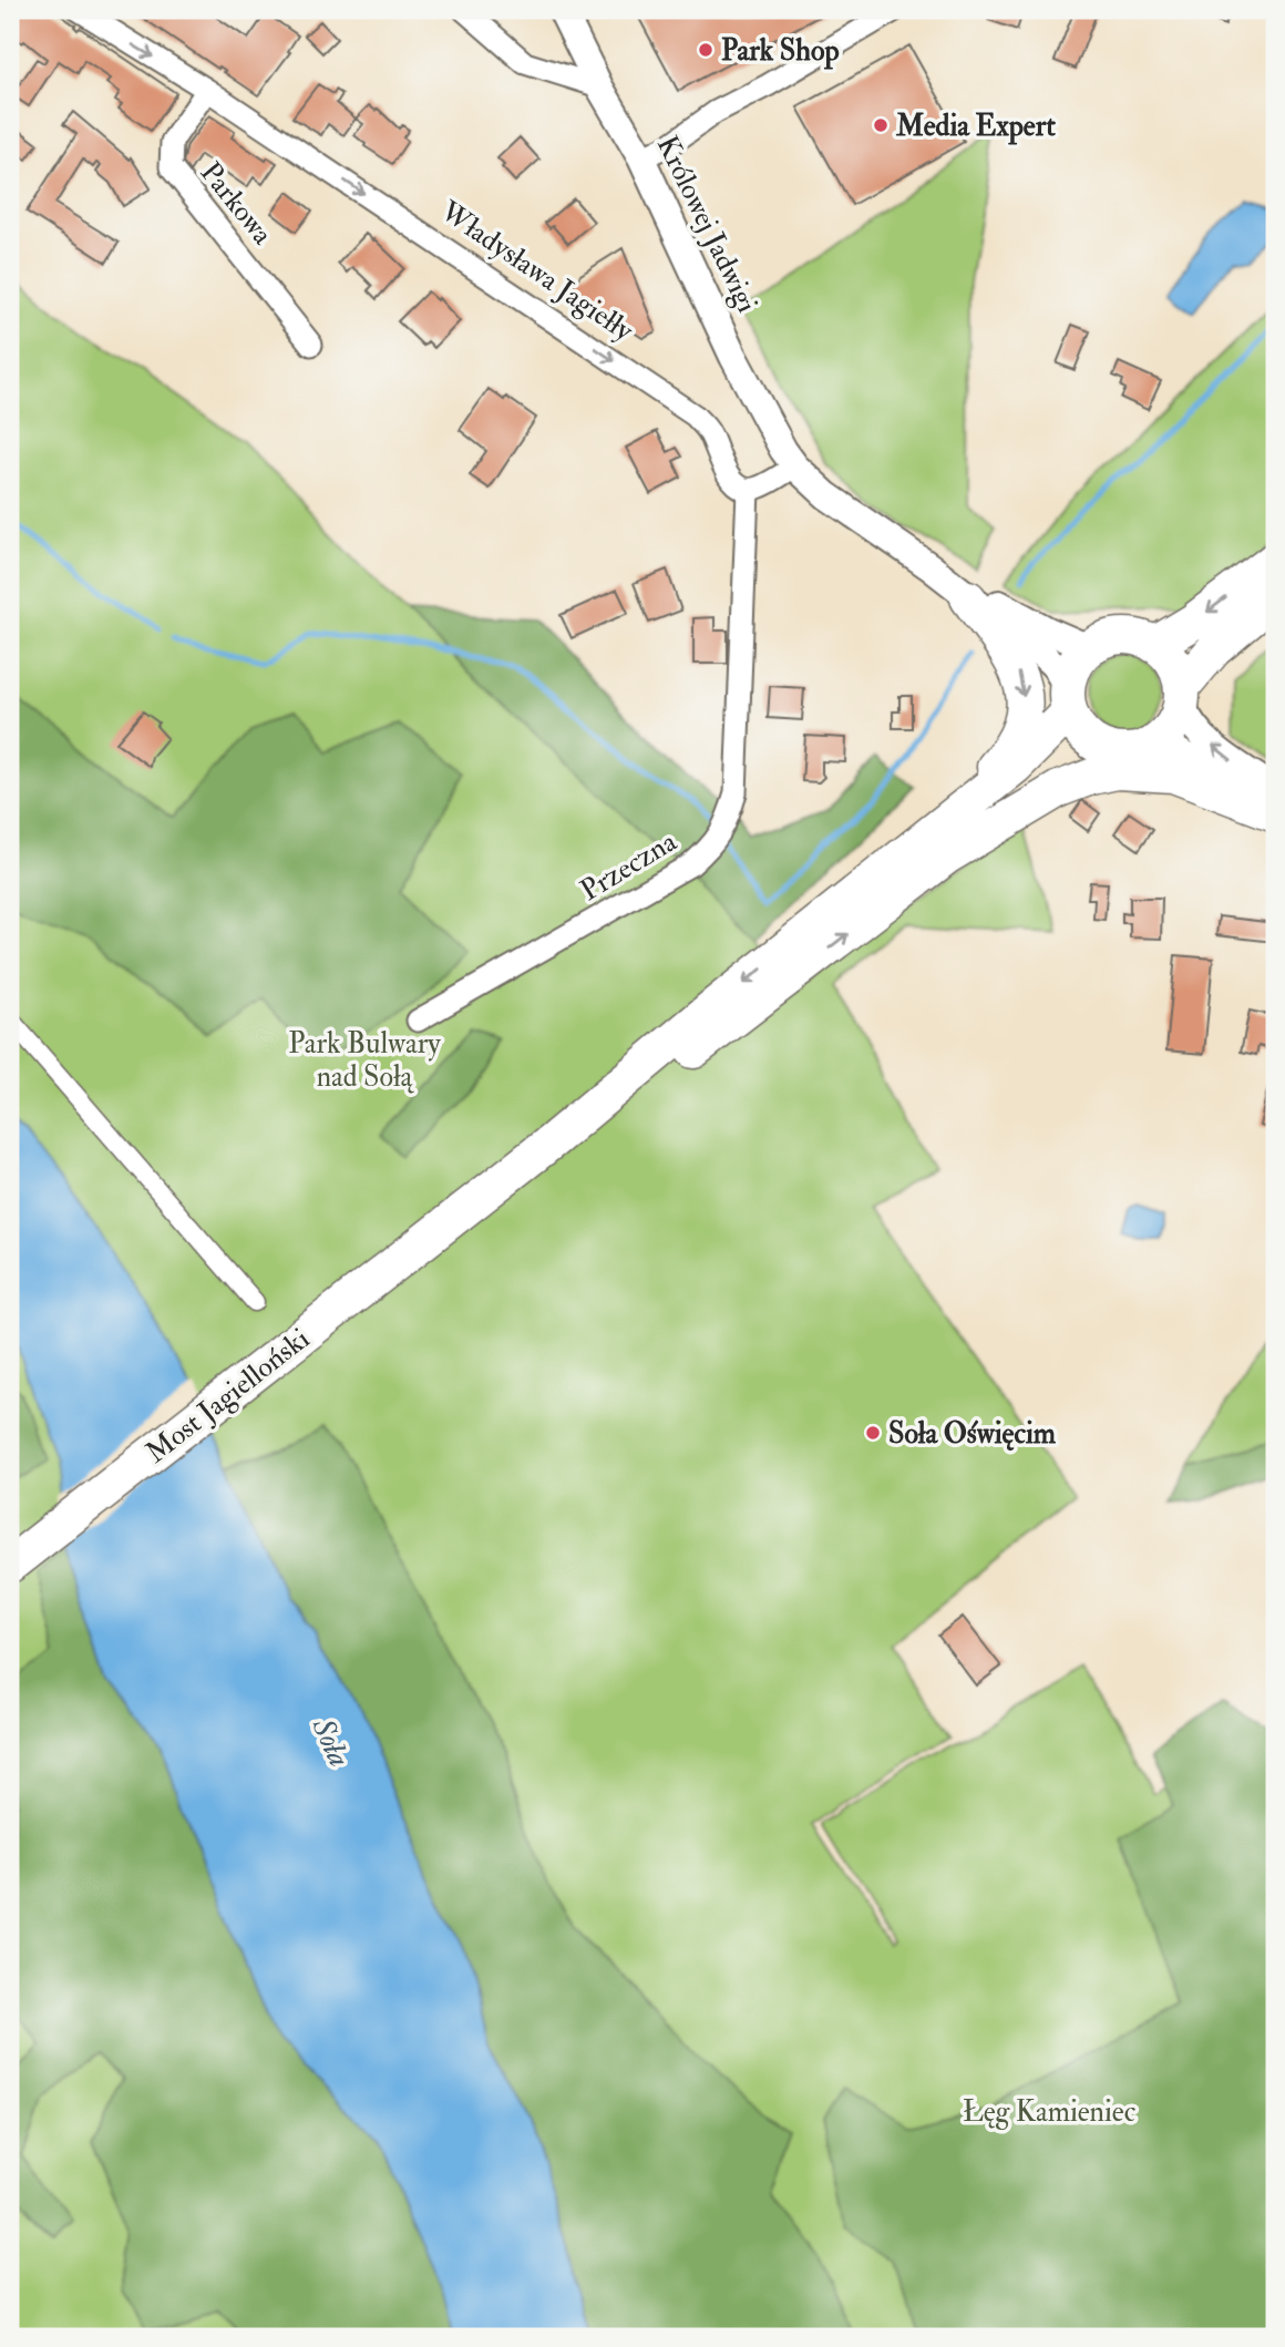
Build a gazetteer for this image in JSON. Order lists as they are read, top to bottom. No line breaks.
{"streets":{"main road":["Most Jagielloński"],"street":["Parkowa","Królowej Jadwigi","Władysława Jagiełły","Przeczna"]},"crossings":[["Parkowa","Władysława Jagiełły"],["Władysława Jagiełły","Przeczna"]],"one_way":["Władysława Jagiełły"],"water":["Soła"],"parks":["Park Bulwary nad Sołą","Łęg Kamieniec"],"places":["Park Shop","Media Expert","Soła Oświęcim"]}
